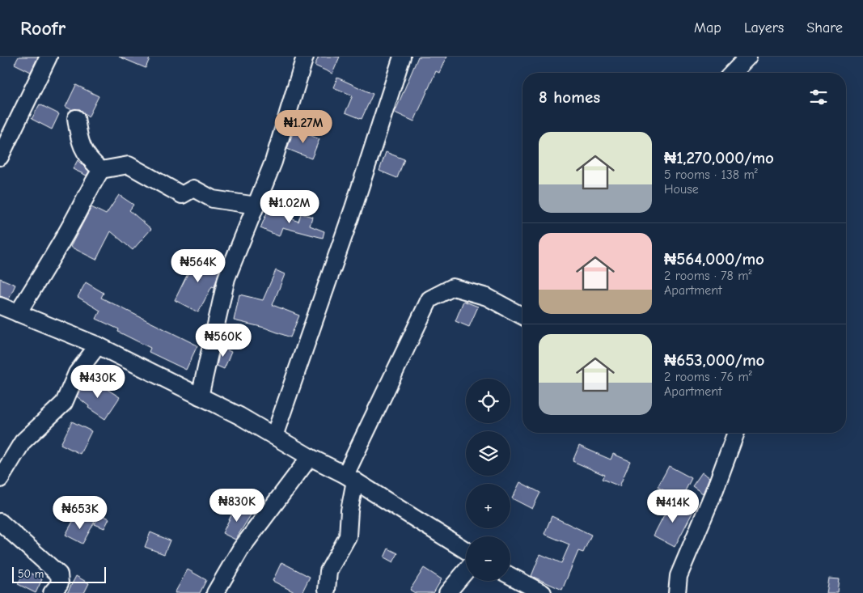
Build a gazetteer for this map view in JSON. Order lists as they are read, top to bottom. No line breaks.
{"scale_bar":"50 m","page":{"header":"Roofr","nav":["Map","Layers","Share"],"heading":"8 homes","price":["₦1.27M","₦1.02M","₦564K","₦560K","₦430K","₦830K","₦414K","₦653K"],"list":[{"name":"₦1,270,000/mo","note":"5 rooms · 138 m² · House"},{"name":"₦564,000/mo","note":"2 rooms · 78 m² · Apartment"},{"name":"₦653,000/mo","note":"2 rooms · 76 m² · Apartment"}],"map_buttons":["+","−"],"scale":"50 m"}}
